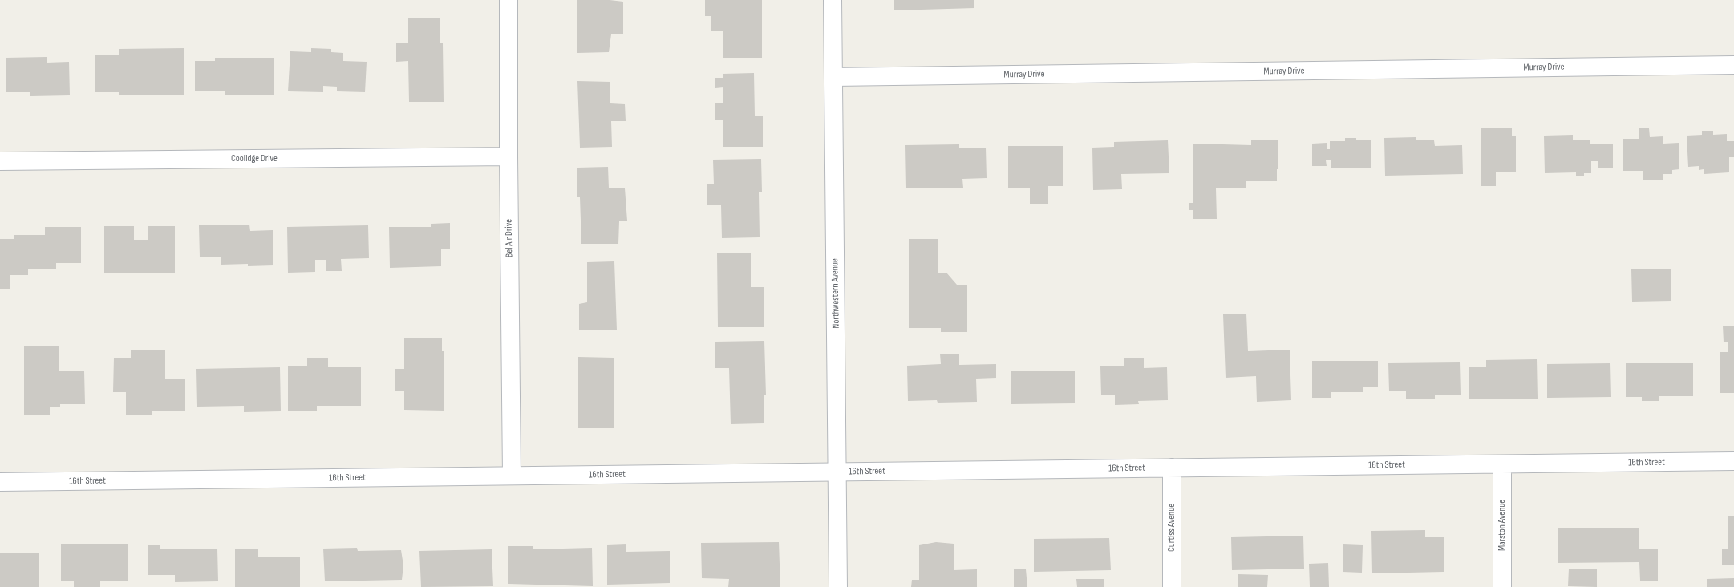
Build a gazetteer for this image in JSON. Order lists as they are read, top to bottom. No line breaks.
{"streets":{"street":["Murray Drive","Coolidge Drive","Bel Air Drive","Northwestern Avenue","16th Street","Marston Avenue","Curtiss Avenue"]},"crossings":[["Murray Drive","Northwestern Avenue"],["Coolidge Drive","Bel Air Drive"],["Bel Air Drive","16th Street"],["Northwestern Avenue","16th Street"],["16th Street","Marston Avenue"],["16th Street","Curtiss Avenue"]]}
